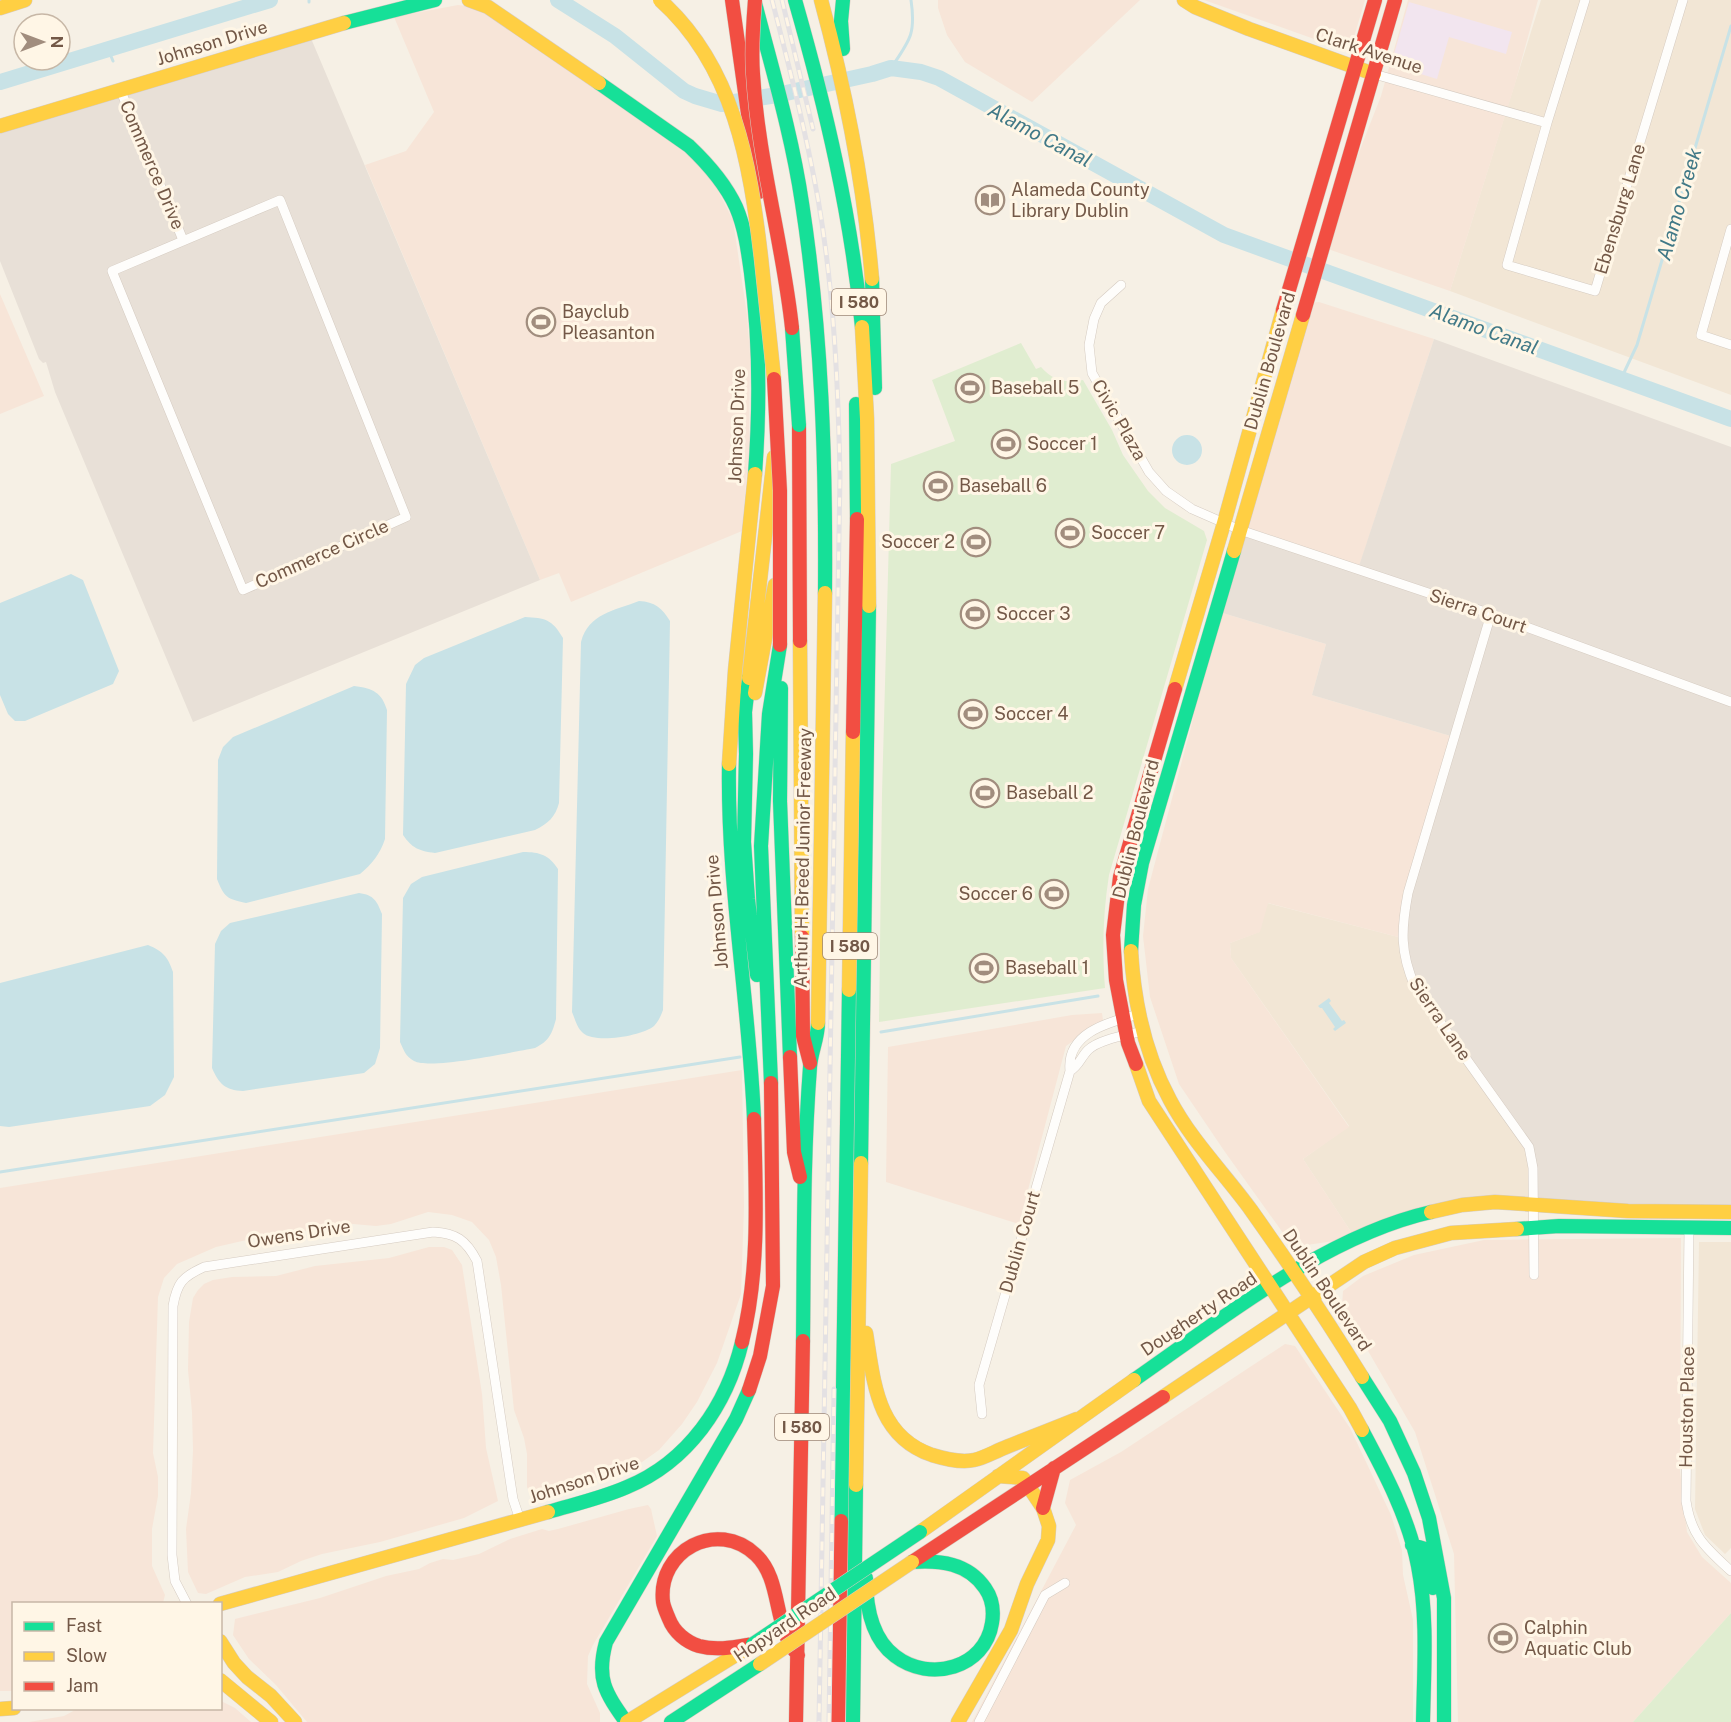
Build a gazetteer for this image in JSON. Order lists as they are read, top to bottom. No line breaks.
{"streets":{"main road":["Johnson Drive","Clark Avenue","I 580","Dublin Boulevard","Arthur H. Breed Junior Freeway","Dougherty Road","Hopyard Road"],"street":["Commerce Drive","Ebensburg Lane","Civic Plaza","Commerce Circle","Sierra Court","Sierra Lane","Owens Drive","Dublin Court","Houston Place"]},"crossings":[["Johnson Drive","Commerce Drive"],["Johnson Drive","Owens Drive"],["Clark Avenue","Ebensburg Lane"],["Clark Avenue","Dublin Boulevard"],["Commerce Drive","Commerce Circle"],["Dublin Boulevard","Civic Plaza"],["Dublin Boulevard","Sierra Court"],["Dublin Boulevard","Dublin Court"],["Dublin Boulevard","Dougherty Road"],["Civic Plaza","Sierra Court"],["Sierra Court","Sierra Lane"],["Sierra Lane","Dougherty Road"],["Dougherty Road","Hopyard Road"]],"water":["Alamo Canal","Alamo Creek"],"places":{"library":["Alameda County Library Dublin"],"sports":["Bayclub Pleasanton","Baseball 5","Soccer 1","Baseball 6","Soccer 7","Soccer 2","Soccer 3","Soccer 4","Baseball 2","Soccer 6","Baseball 1","Calphin Aquatic Club"]},"legend":["Fast","Slow","Jam"],"north":"right"}
